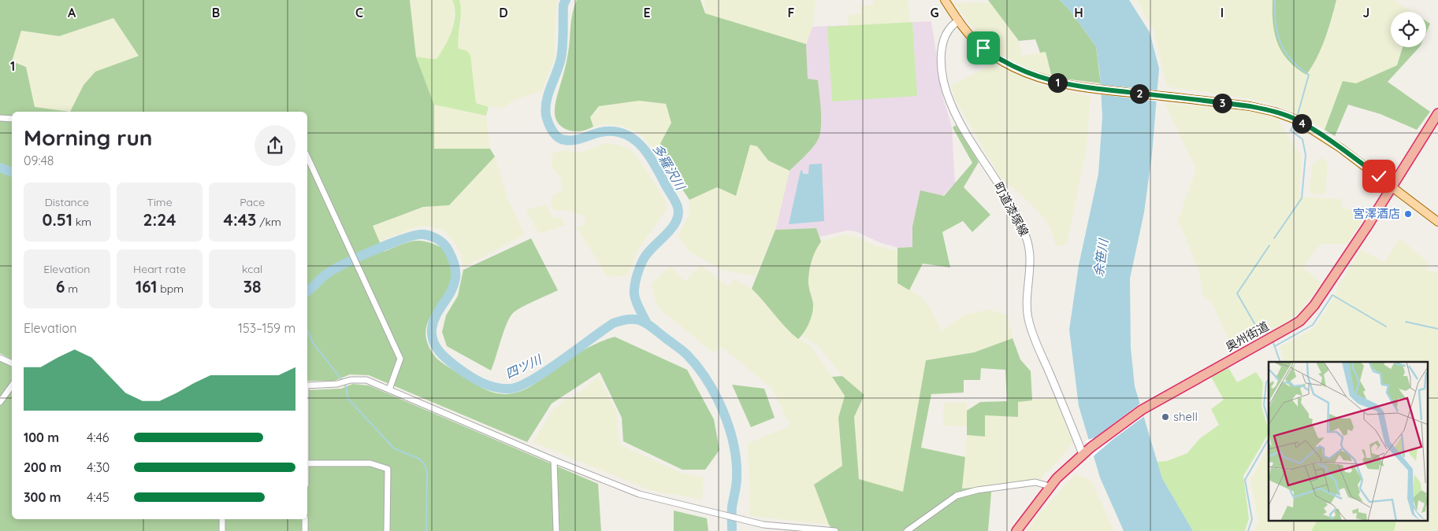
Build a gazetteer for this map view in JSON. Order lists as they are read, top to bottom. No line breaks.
{"streets":{"highway":["奥州街道"],"street":["町道漆塚線"]},"crossings":[["町道漆塚線","奥州街道"]],"water":["多羅沢川","余笹川","四ツ川"],"places":["宮澤酒店","shell"],"page":{"pins":["1","2","3","4"],"heading":["Morning run","09:48"],"stats":[["Distance","0.51 km"],["Time","2:24"],["Pace","4:43 /km"],["Elevation","6 m"],["Heart rate","161 bpm"],["kcal","38"]],"chart":["Elevation","153–159 m"],"list":[{"name":"100 m","note":"4:46"},{"name":"200 m","note":"4:30"},{"name":"300 m","note":"4:45"}]},"grid":{"columns":["A","B","C","D","E","F","G","H","I","J"],"rows":["1"]}}
